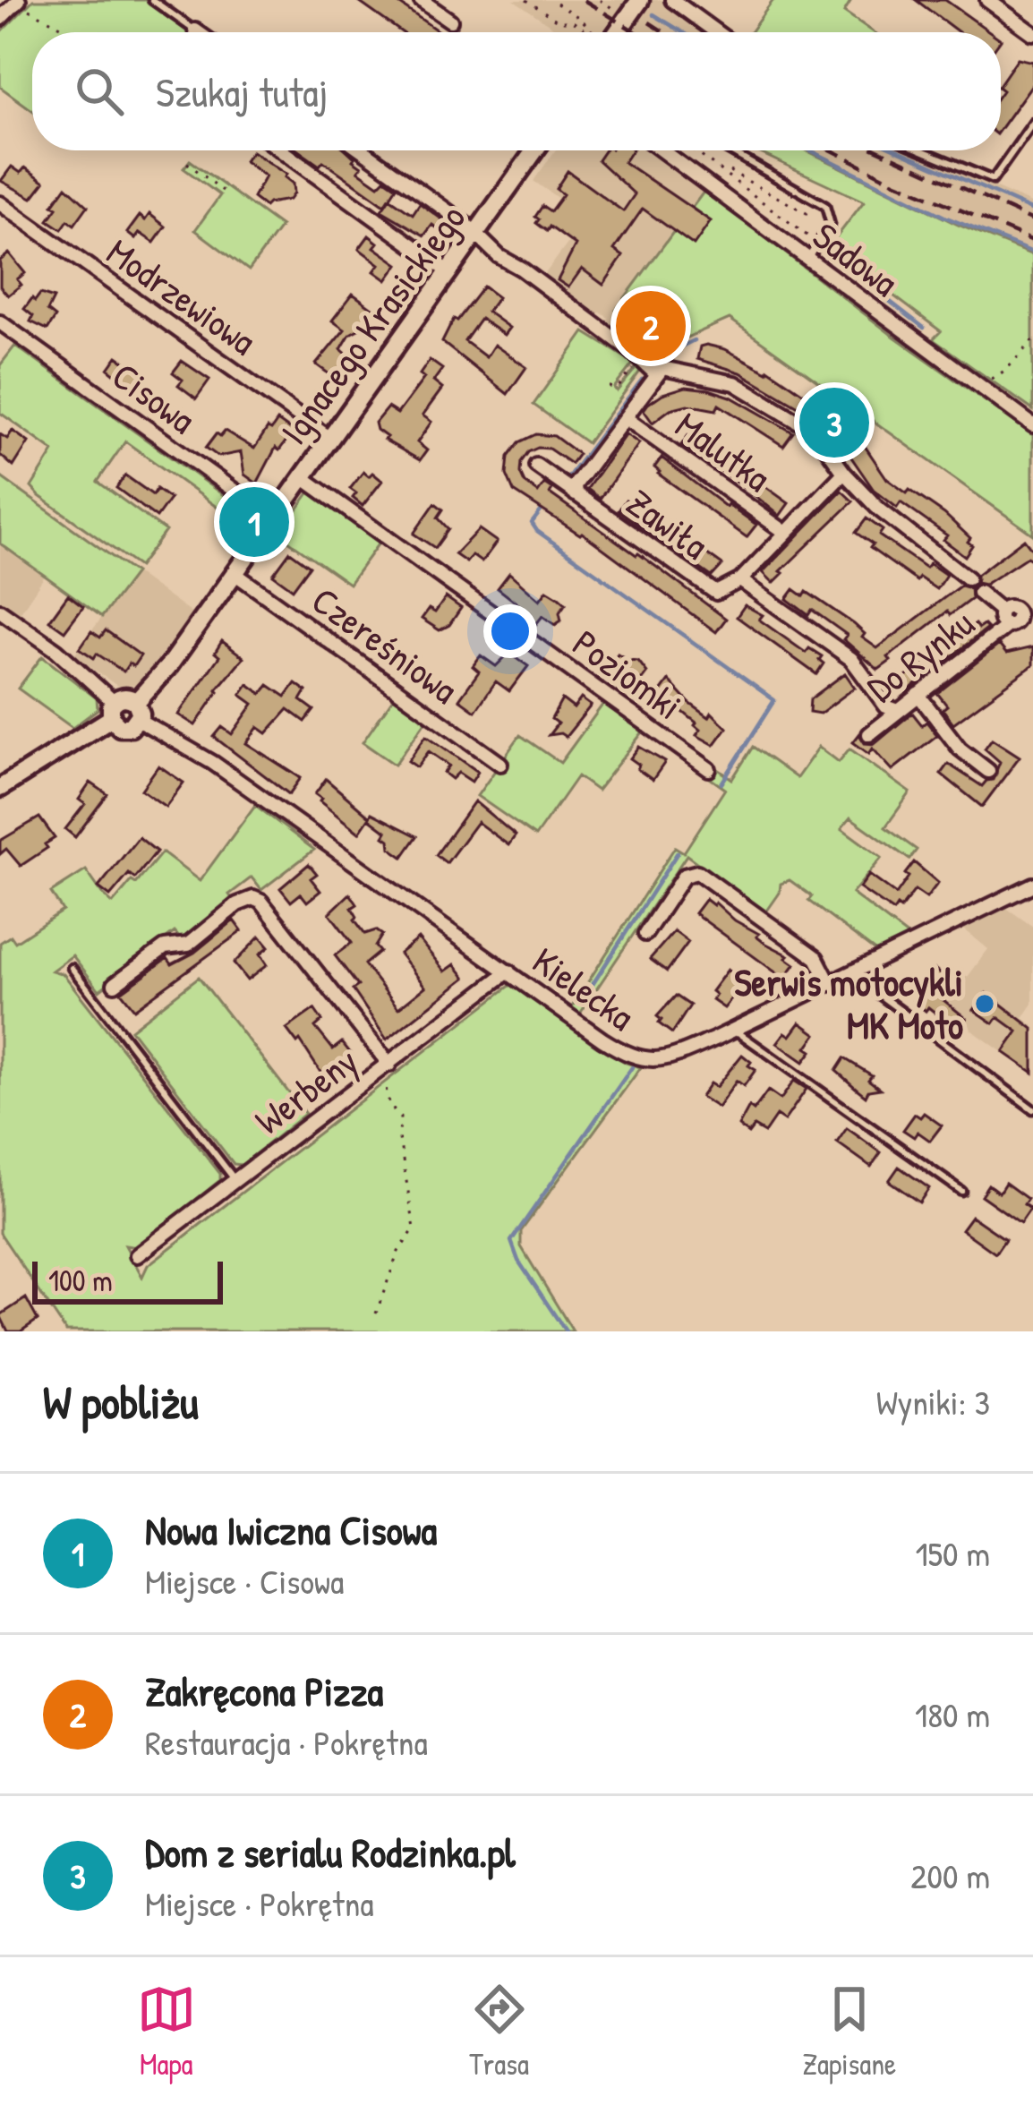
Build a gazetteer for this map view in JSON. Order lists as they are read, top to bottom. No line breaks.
{"streets":{"street":["Sadowa","Modrzewiowa","Ignacego Krasickiego","Cisowa","Malutka","Zawiła","Czereśniowa","Do Rynku","Poziomki","Kielecka","Werbeny"]},"crossings":[["Modrzewiowa","Ignacego Krasickiego"],["Ignacego Krasickiego","Cisowa"],["Ignacego Krasickiego","Czereśniowa"],["Ignacego Krasickiego","Poziomki"],["Ignacego Krasickiego","Kielecka"],["Malutka","Zawiła"],["Zawiła","Do Rynku"],["Kielecka","Werbeny"]],"places":["Serwis motocykli MK Moto"],"scale_bar":"100 m","page":{"search":"Szukaj tutaj","pins":["2","3","1"],"scale":"100 m","heading":["W pobliżu","Wyniki: 3"],"list":[{"mark":"1","name":"Nowa Iwiczna Cisowa","note":"Miejsce · Cisowa","value":"150 m"},{"mark":"2","name":"Zakręcona Pizza","note":"Restauracja · Pokrętna","value":"180 m"},{"mark":"3","name":"Dom z serialu Rodzinka.pl","note":"Miejsce · Pokrętna","value":"200 m"}],"nav":["Mapa","Trasa","Zapisane"]}}
